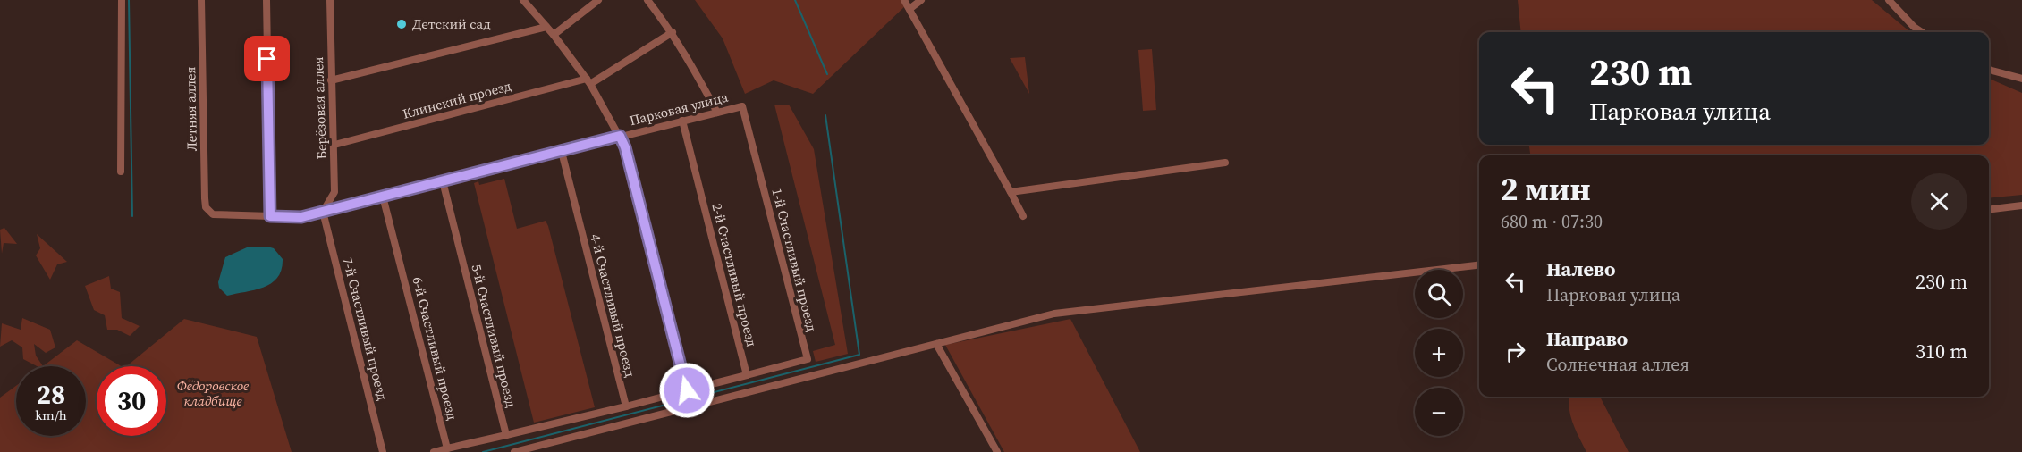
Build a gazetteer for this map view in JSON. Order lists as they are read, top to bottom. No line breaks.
{"streets":{"street":["Клинский проезд","Берёзовая аллея","Летняя аллея","Парковая улица","1-й Счастливый проезд","2-й Счастливый проезд","4-й Счастливый проезд","7-й Счастливый проезд","5-й Счастливый проезд","6-й Счастливый проезд"]},"crossings":[["Клинский проезд","Берёзовая аллея"],["Берёзовая аллея","Парковая улица"],["Берёзовая аллея","7-й Счастливый проезд"],["Летняя аллея","Парковая улица"],["Парковая улица","1-й Счастливый проезд"],["Парковая улица","2-й Счастливый проезд"],["Парковая улица","4-й Счастливый проезд"],["Парковая улица","7-й Счастливый проезд"],["Парковая улица","5-й Счастливый проезд"],["Парковая улица","6-й Счастливый проезд"],["1-й Счастливый проезд","2-й Счастливый проезд"]],"parks":["Фёдоровское кладбище"],"places":["Детский сад"],"page":{"turn":["230 m","Парковая улица"],"heading":["2 мин","680 m · 07:30"],"list":[{"name":"Налево","note":"Парковая улица","value":"230 m"},{"name":"Направо","note":"Солнечная аллея","value":"310 m"}],"map_buttons":["+","−"],"speed":"28 km/h","limit":"30"}}
